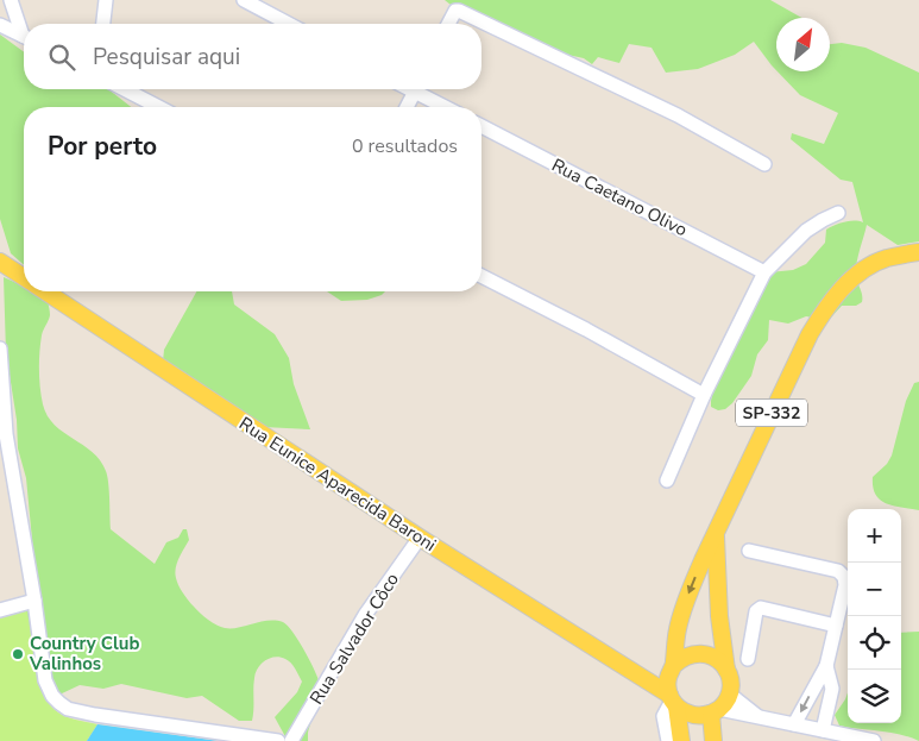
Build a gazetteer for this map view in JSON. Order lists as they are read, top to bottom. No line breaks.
{"streets":{"main road":["SP-332","Rua Eunice Aparecida Baroni"],"street":["Rua Caetano Olivo","Rua Salvador Côco"]},"crossings":[["SP-332","Rua Eunice Aparecida Baroni"],["Rua Eunice Aparecida Baroni","Rua Salvador Côco"]],"places":["Country Club Valinhos"],"north":"top right","page":{"search":"Pesquisar aqui","heading":["Por perto","0 resultados"],"map_buttons":["+","−"]}}
